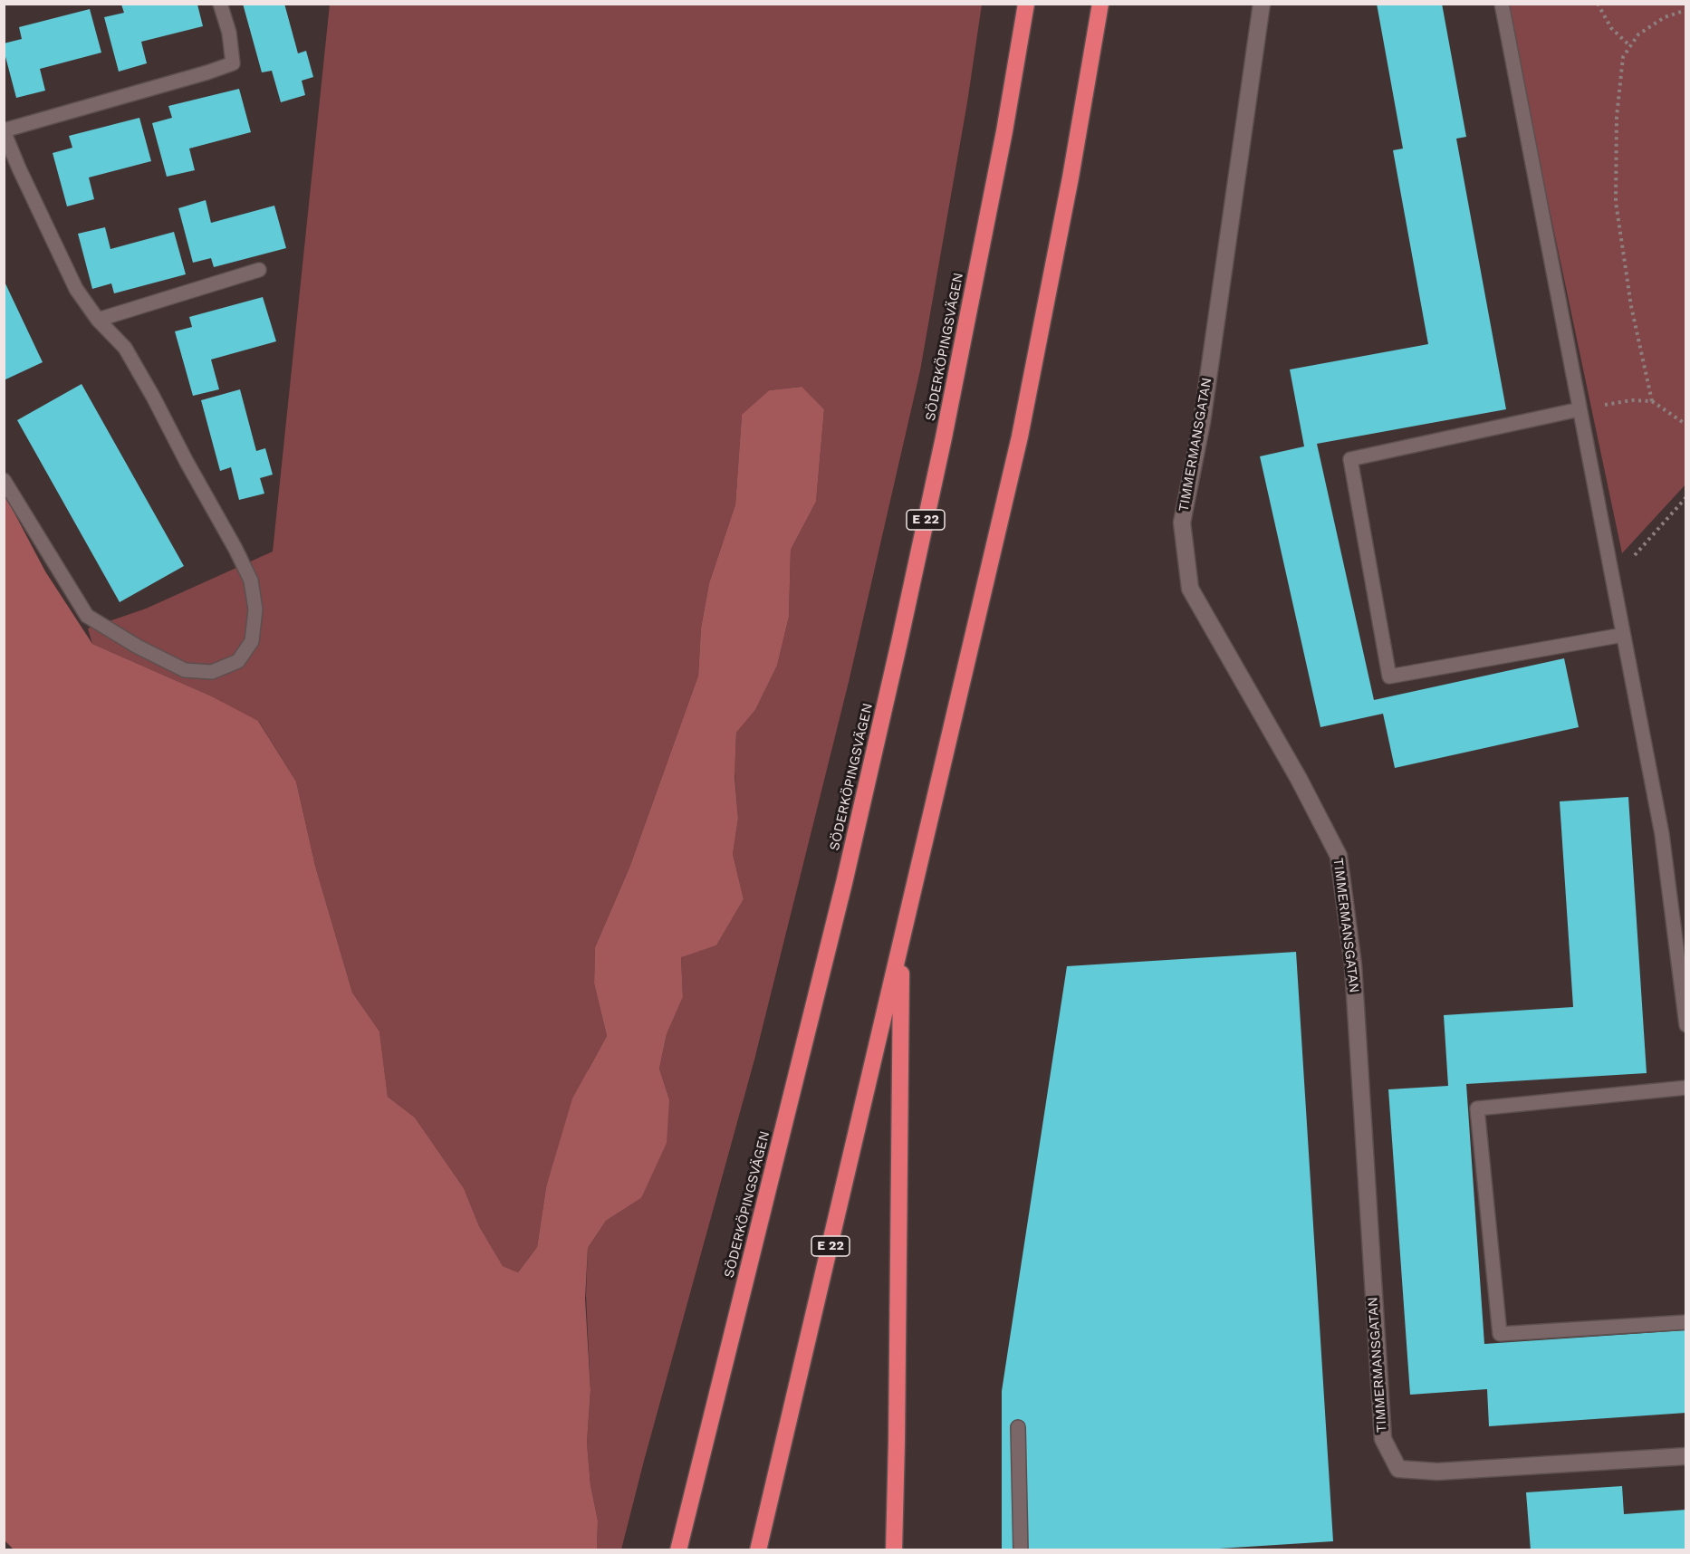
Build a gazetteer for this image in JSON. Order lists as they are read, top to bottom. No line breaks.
{"streets":{"highway":["SÖDERKÖPINGSVÄGEN","E 22"],"street":["TIMMERMANSGATAN"]}}
